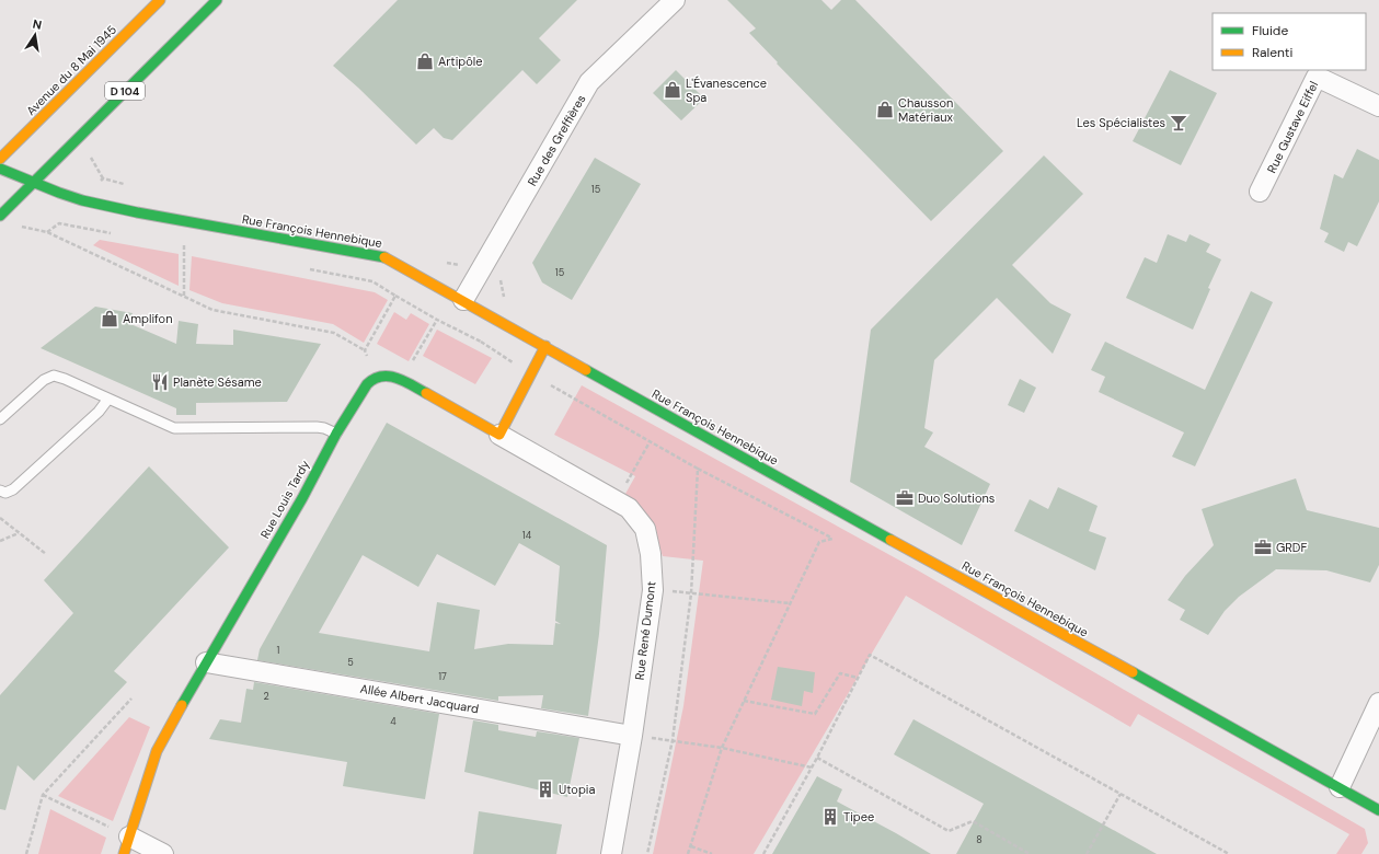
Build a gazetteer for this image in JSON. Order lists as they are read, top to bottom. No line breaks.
{"streets":{"street":["Avenue du 8 Mai 1945","D 104","Rue Gustave Eiffel","Rue des Greffières","Rue François Hennebique","Rue Louis Tardy","Rue René Dumont","Allée Albert Jacquard"]},"crossings":[["D 104","Rue François Hennebique"],["Rue des Greffières","Rue François Hennebique"],["Rue Louis Tardy","Allée Albert Jacquard"],["Rue René Dumont","Allée Albert Jacquard"]],"places":{"shop":["Artipôle","L'Évanescence Spa","Chausson Matériaux","Amplifon"],"bar":["Les Spécialistes"],"restaurant":["Planète Sésame"],"office":["Duo Solutions","GRDF"],"building":["Utopia","Tipee"]},"house_numbers":["15","15","14","1","5","17","2","4","8"],"legend":["Fluide","Ralenti"],"north":"top"}
